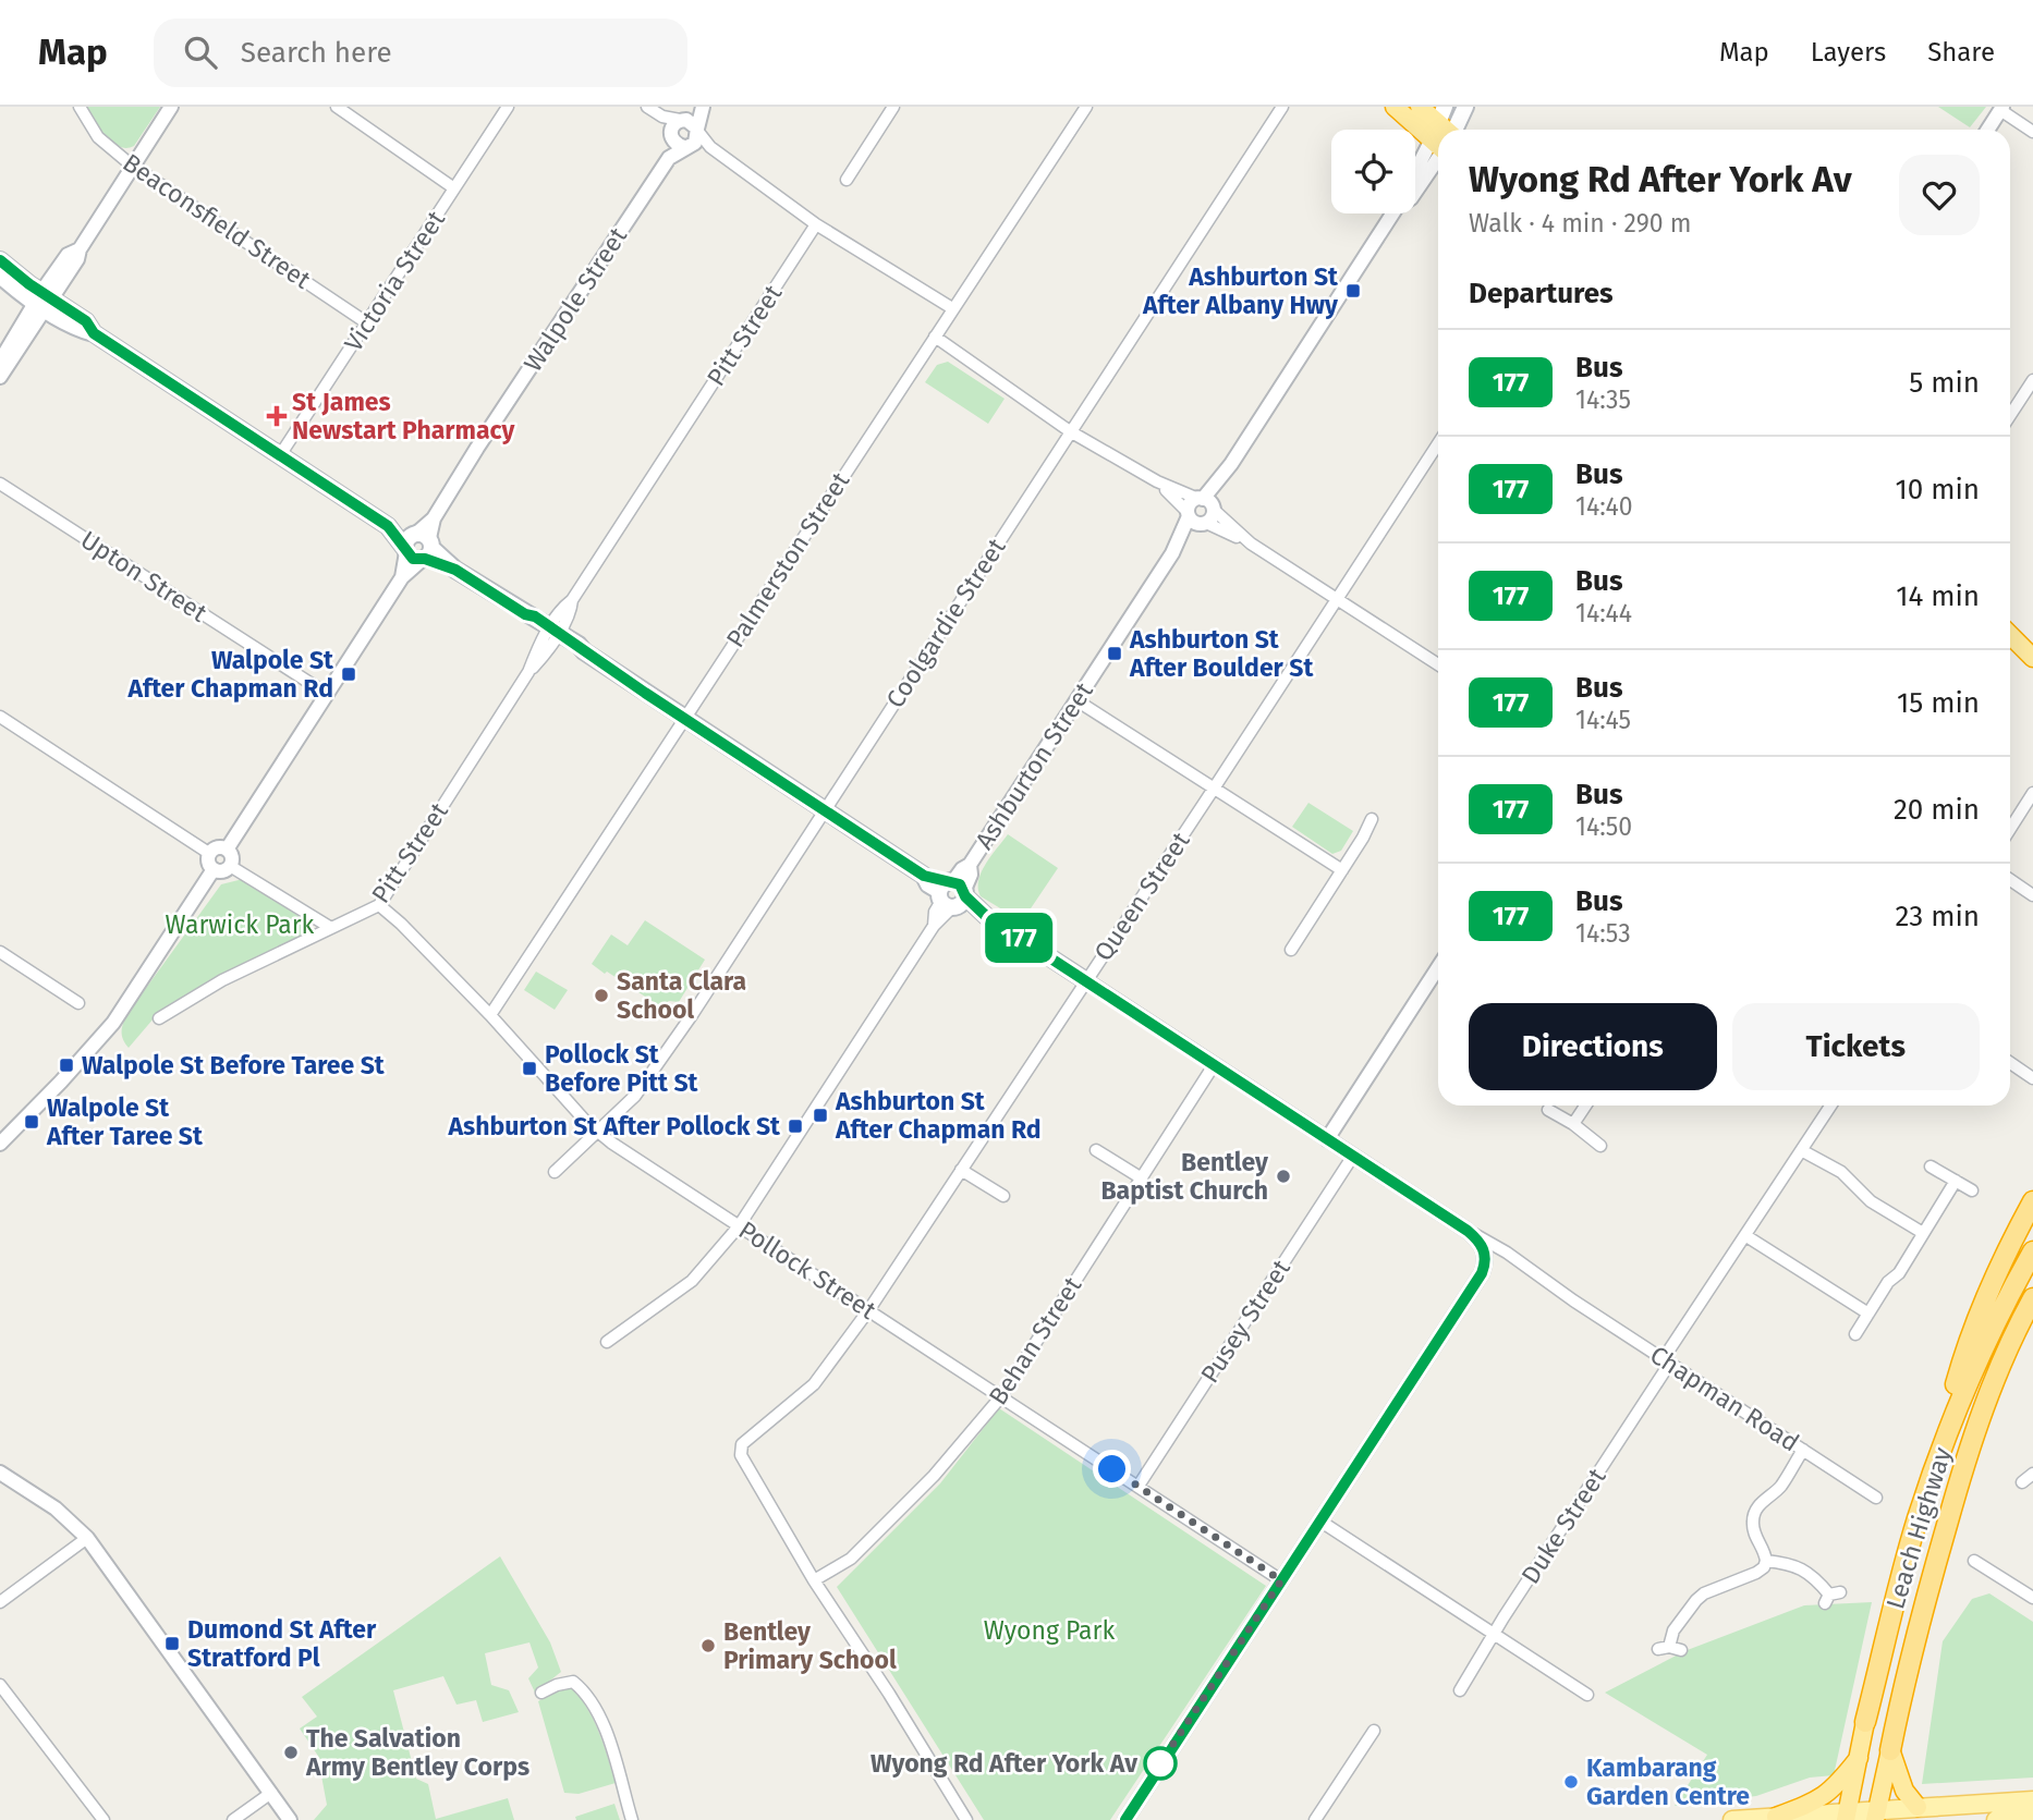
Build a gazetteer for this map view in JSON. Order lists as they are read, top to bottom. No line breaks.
{"streets":{"highway":["Leach Highway"],"main road":["Chapman Road"],"street":["Beaconsfield Street","Victoria Street","Walpole Street","Pitt Street","Palmerston Street","Upton Street","Coolgardie Street","Ashburton Street","Queen Street","Pollock Street","Pusey Street","Behan Street","Duke Street"]},"crossings":[["Beaconsfield Street","Victoria Street"],["Victoria Street","Chapman Road"],["Walpole Street","Chapman Road"],["Pitt Street","Pollock Street"],["Pitt Street","Chapman Road"],["Palmerston Street","Pollock Street"],["Palmerston Street","Chapman Road"],["Coolgardie Street","Pollock Street"],["Coolgardie Street","Chapman Road"],["Ashburton Street","Pollock Street"],["Ashburton Street","Chapman Road"],["Queen Street","Pollock Street"],["Queen Street","Behan Street"],["Queen Street","Chapman Road"],["Pollock Street","Pusey Street"],["Pollock Street","Behan Street"],["Pusey Street","Chapman Road"],["Behan Street","Chapman Road"],["Chapman Road","Duke Street"]],"parks":["Warwick Park","Wyong Park"],"places":{"transit":["Ashburton St After Albany Hwy","Ashburton St After Boulder St","Walpole St After Chapman Rd","Walpole St Before Taree St","Pollock St Before Pitt St","Ashburton St After Chapman Rd","Walpole St After Taree St","Ashburton St After Pollock St","Dumond St After Stratford Pl"],"health":["St James Newstart Pharmacy"],"other":["Santa Clara School","Bentley Baptist Church","Bentley Primary School","The Salvation Army Bentley Corps","Wyong Rd After York Av","Kambarang Garden Centre"]},"lines":["bus line 177"],"page":{"header":"Map","search":"Search here","nav":["Map","Layers","Share"],"on_map":"177","heading":[["Wyong Rd After York Av","Walk · 4 min · 290 m"],"Departures"],"list":[{"mark":"177","name":"Bus","note":"14:35","value":"5 min"},{"mark":"177","name":"Bus","note":"14:40","value":"10 min"},{"mark":"177","name":"Bus","note":"14:44","value":"14 min"},{"mark":"177","name":"Bus","note":"14:45","value":"15 min"},{"mark":"177","name":"Bus","note":"14:50","value":"20 min"},{"mark":"177","name":"Bus","note":"14:53","value":"23 min"}],"buttons":["Directions","Tickets"]}}
